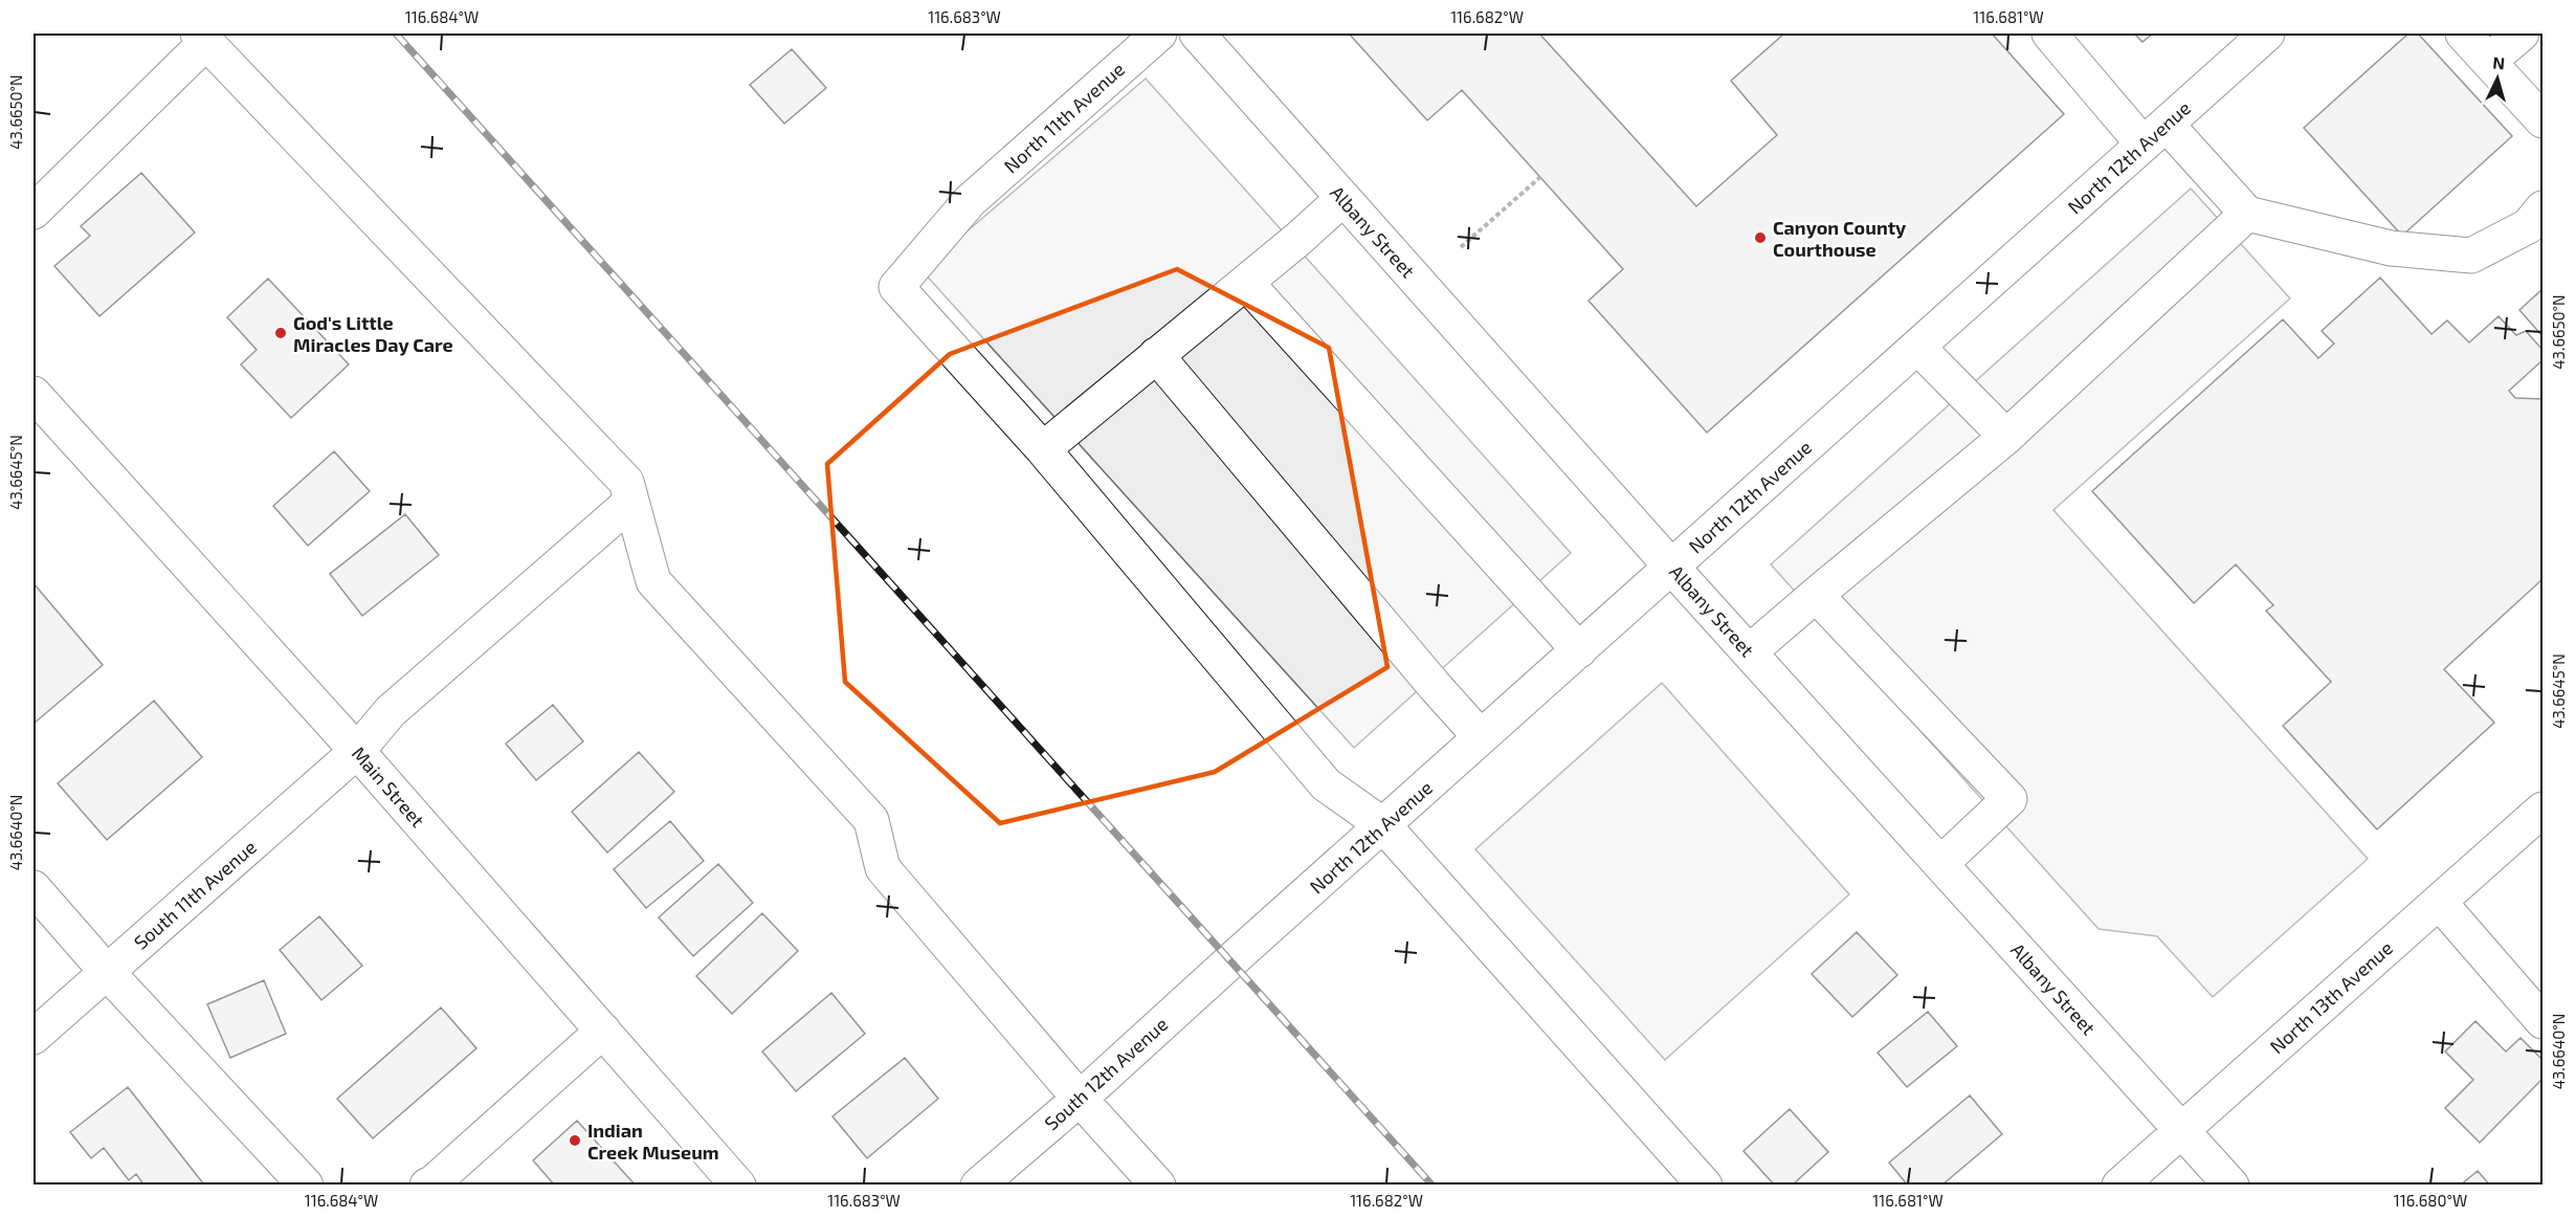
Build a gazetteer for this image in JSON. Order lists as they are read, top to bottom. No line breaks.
{"streets":{"street":["North 11th Avenue","North 12th Avenue","Albany Street","Main Street","South 11th Avenue","North 13th Avenue","South 12th Avenue"]},"crossings":[["North 12th Avenue","Albany Street"],["North 12th Avenue","South 12th Avenue"],["Albany Street","North 13th Avenue"],["Main Street","South 11th Avenue"]],"places":["Canyon County Courthouse","God's Little Miracles Day Care","Indian Creek Museum"],"north":"top","coordinates":["116.684°W","116.683°W","116.682°W","116.681°W","43.6650°N","43.6645°N","43.6640°N","116.680°W"]}
